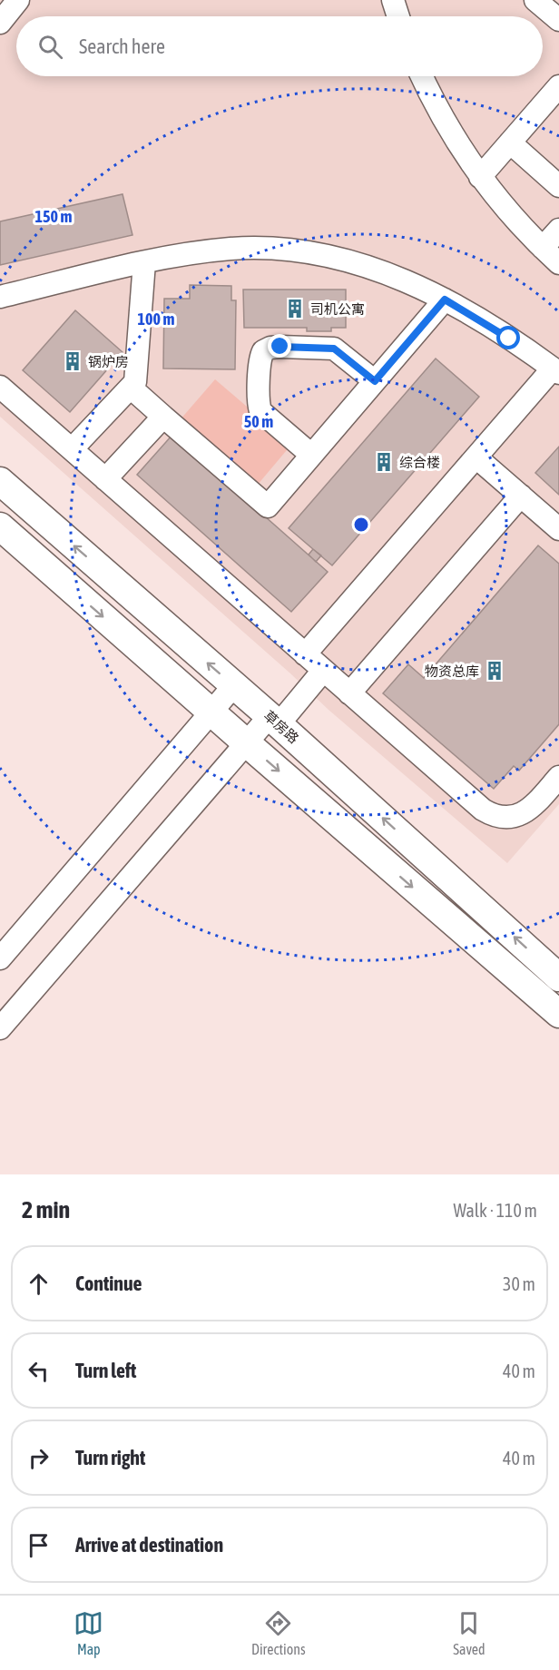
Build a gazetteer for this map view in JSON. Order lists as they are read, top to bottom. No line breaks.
{"streets":{"main road":["草房路"]},"places":{"building":["司机公寓","锅炉房","综合楼","物资总库"]},"page":{"search":"Search here","heading":["2 min","Walk · 110 m"],"list":[["Continue","30 m"],["Turn left","40 m"],["Turn right","40 m"],"Arrive at destination"],"nav":["Map","Directions","Saved"]},"rings":["150 m","100 m","50 m"]}
